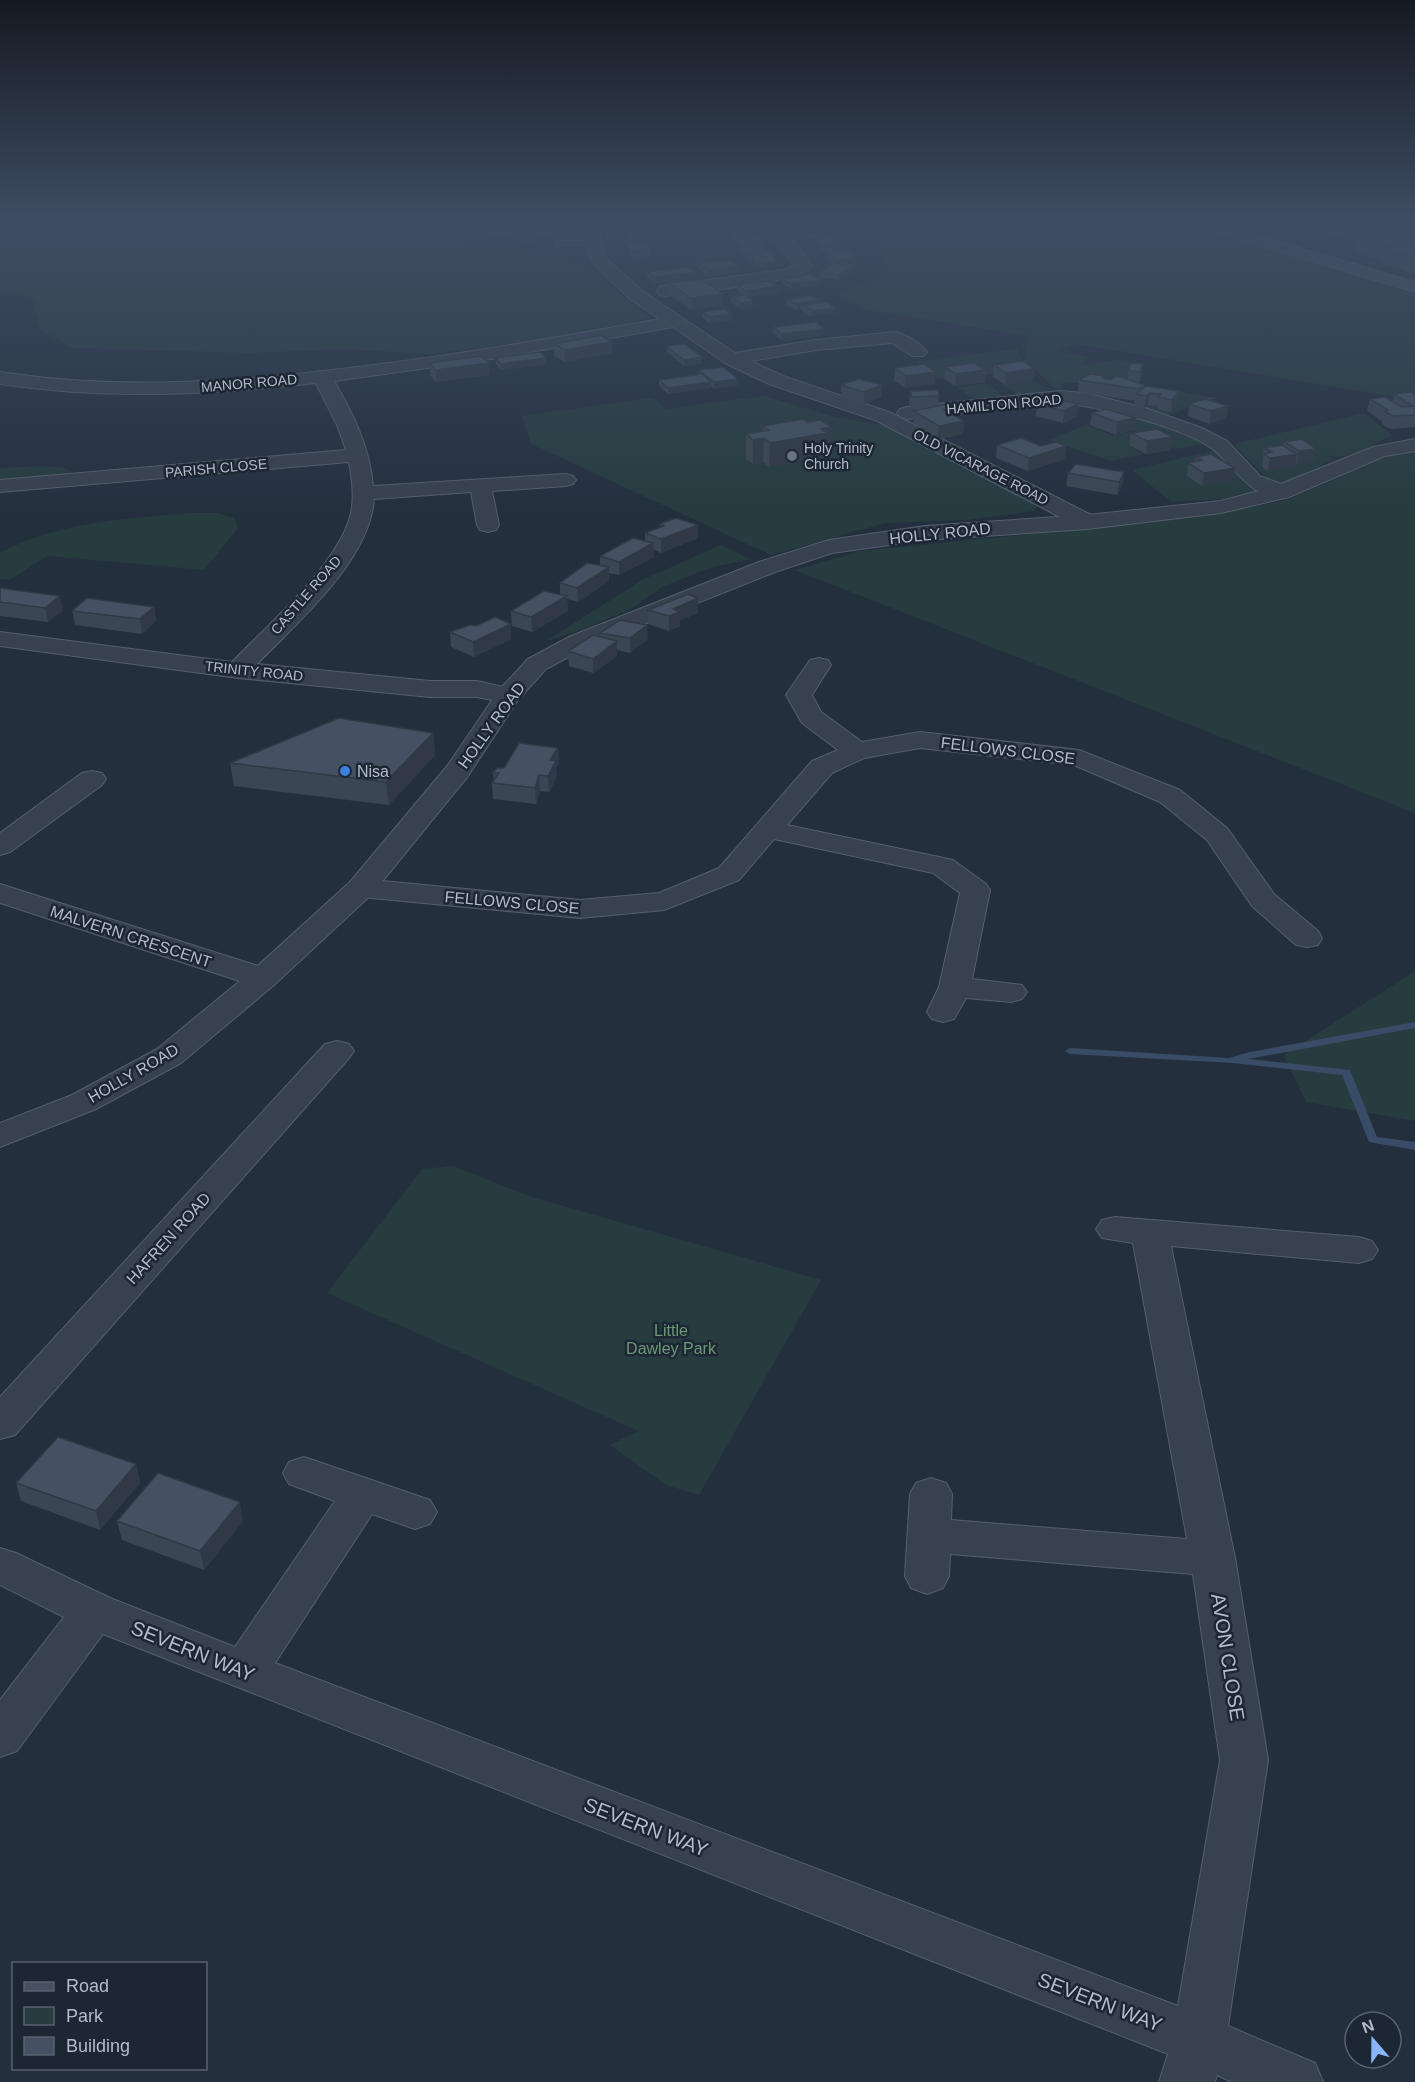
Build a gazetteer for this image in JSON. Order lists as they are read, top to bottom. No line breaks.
{"streets":{"street":["MANOR ROAD","HAMILTON ROAD","OLD VICARAGE ROAD","PARISH CLOSE","HOLLY ROAD","CASTLE ROAD","TRINITY ROAD","FELLOWS CLOSE","MALVERN CRESCENT","HAFREN ROAD","SEVERN WAY","AVON CLOSE"]},"crossings":[["MANOR ROAD","OLD VICARAGE ROAD"],["MANOR ROAD","CASTLE ROAD"],["HAMILTON ROAD","OLD VICARAGE ROAD"],["OLD VICARAGE ROAD","HOLLY ROAD"],["PARISH CLOSE","CASTLE ROAD"],["HOLLY ROAD","TRINITY ROAD"],["HOLLY ROAD","FELLOWS CLOSE"],["HOLLY ROAD","MALVERN CRESCENT"],["CASTLE ROAD","TRINITY ROAD"],["SEVERN WAY","AVON CLOSE"]],"parks":["Little Dawley Park"],"places":["Holy Trinity Church","Nisa"],"legend":["Road","Park","Building"],"north":"top"}
